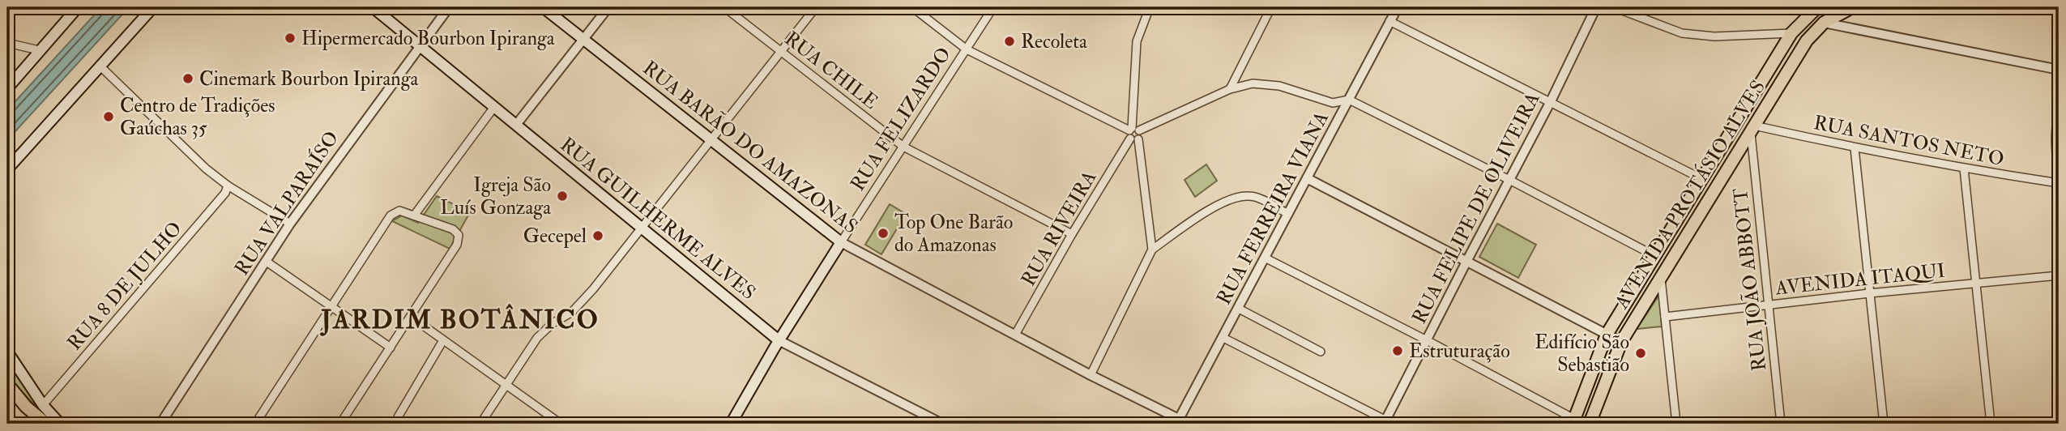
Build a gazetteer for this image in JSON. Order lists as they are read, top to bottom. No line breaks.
{"streets":{"main road":["RUA FELIZARDO","RUA BARÃO DO AMAZONAS","AVENIDA PROTÁSIO ALVES","RUA GUILHERME ALVES"],"street":["RUA CHILE","RUA SANTOS NETO","RUA VALPARAÍSO","RUA FERREIRA VIANA","RUA FELIPE DE OLIVEIRA","RUA RIVEIRA","RUA JOÃO ABBOTT","AVENIDA ITAQUI","RUA 8 DE JULHO"]},"crossings":[["RUA CHILE","RUA FELIZARDO"],["RUA CHILE","RUA RIVEIRA"],["RUA FELIZARDO","RUA BARÃO DO AMAZONAS"],["RUA FELIZARDO","RUA GUILHERME ALVES"],["RUA SANTOS NETO","AVENIDA PROTÁSIO ALVES"],["RUA SANTOS NETO","RUA JOÃO ABBOTT"],["RUA BARÃO DO AMAZONAS","RUA FERREIRA VIANA"],["RUA BARÃO DO AMAZONAS","RUA RIVEIRA"],["AVENIDA PROTÁSIO ALVES","RUA JOÃO ABBOTT"],["RUA VALPARAÍSO","RUA GUILHERME ALVES"],["RUA JOÃO ABBOTT","AVENIDA ITAQUI"]],"districts":["JARDIM BOTÂNICO"],"places":["Hipermercado Bourbon Ipiranga","Recoleta","Cinemark Bourbon Ipiranga","Centro de Tradições Gaúchas 35","Igreja São Luís Gonzaga","Top One Barão do Amazonas","Gecepel","Estruturação","Edifício São Sebastião"]}
